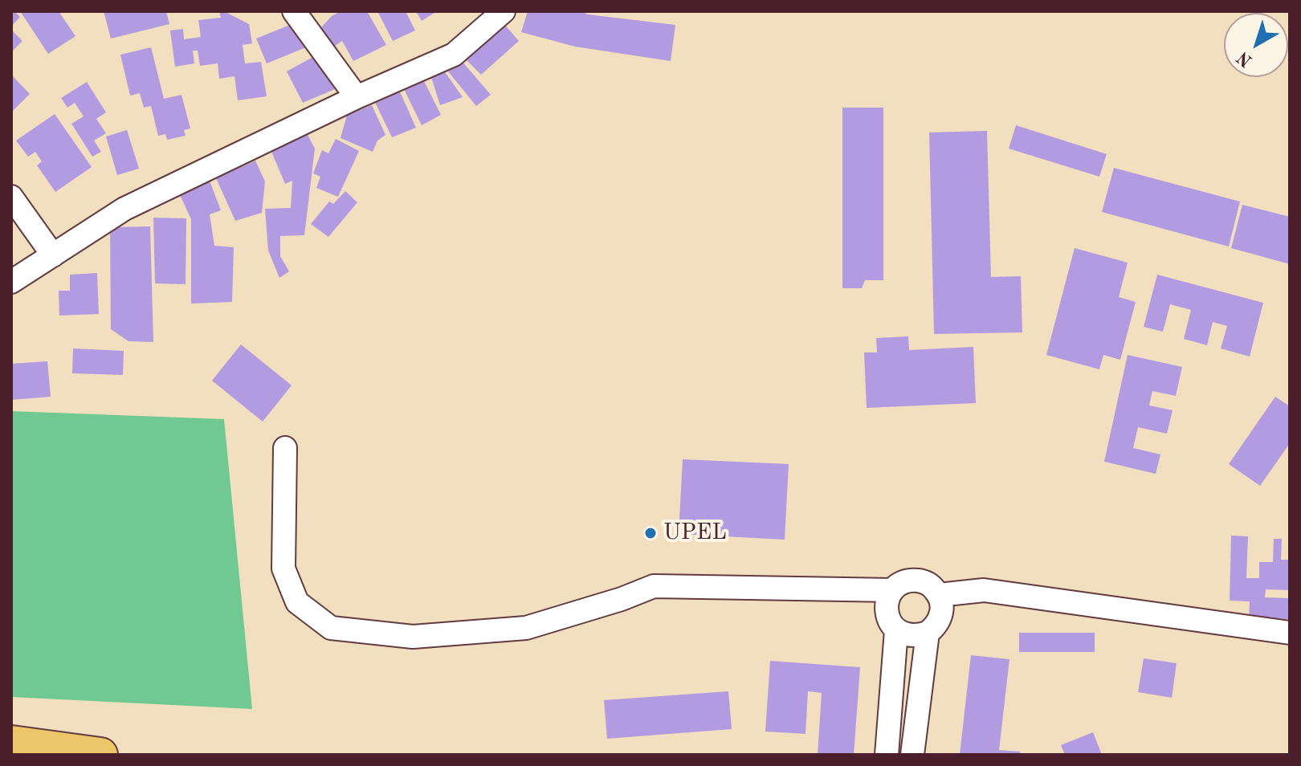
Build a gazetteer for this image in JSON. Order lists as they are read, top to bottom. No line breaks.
{"places":["UPEL"],"north":"bottom left"}
